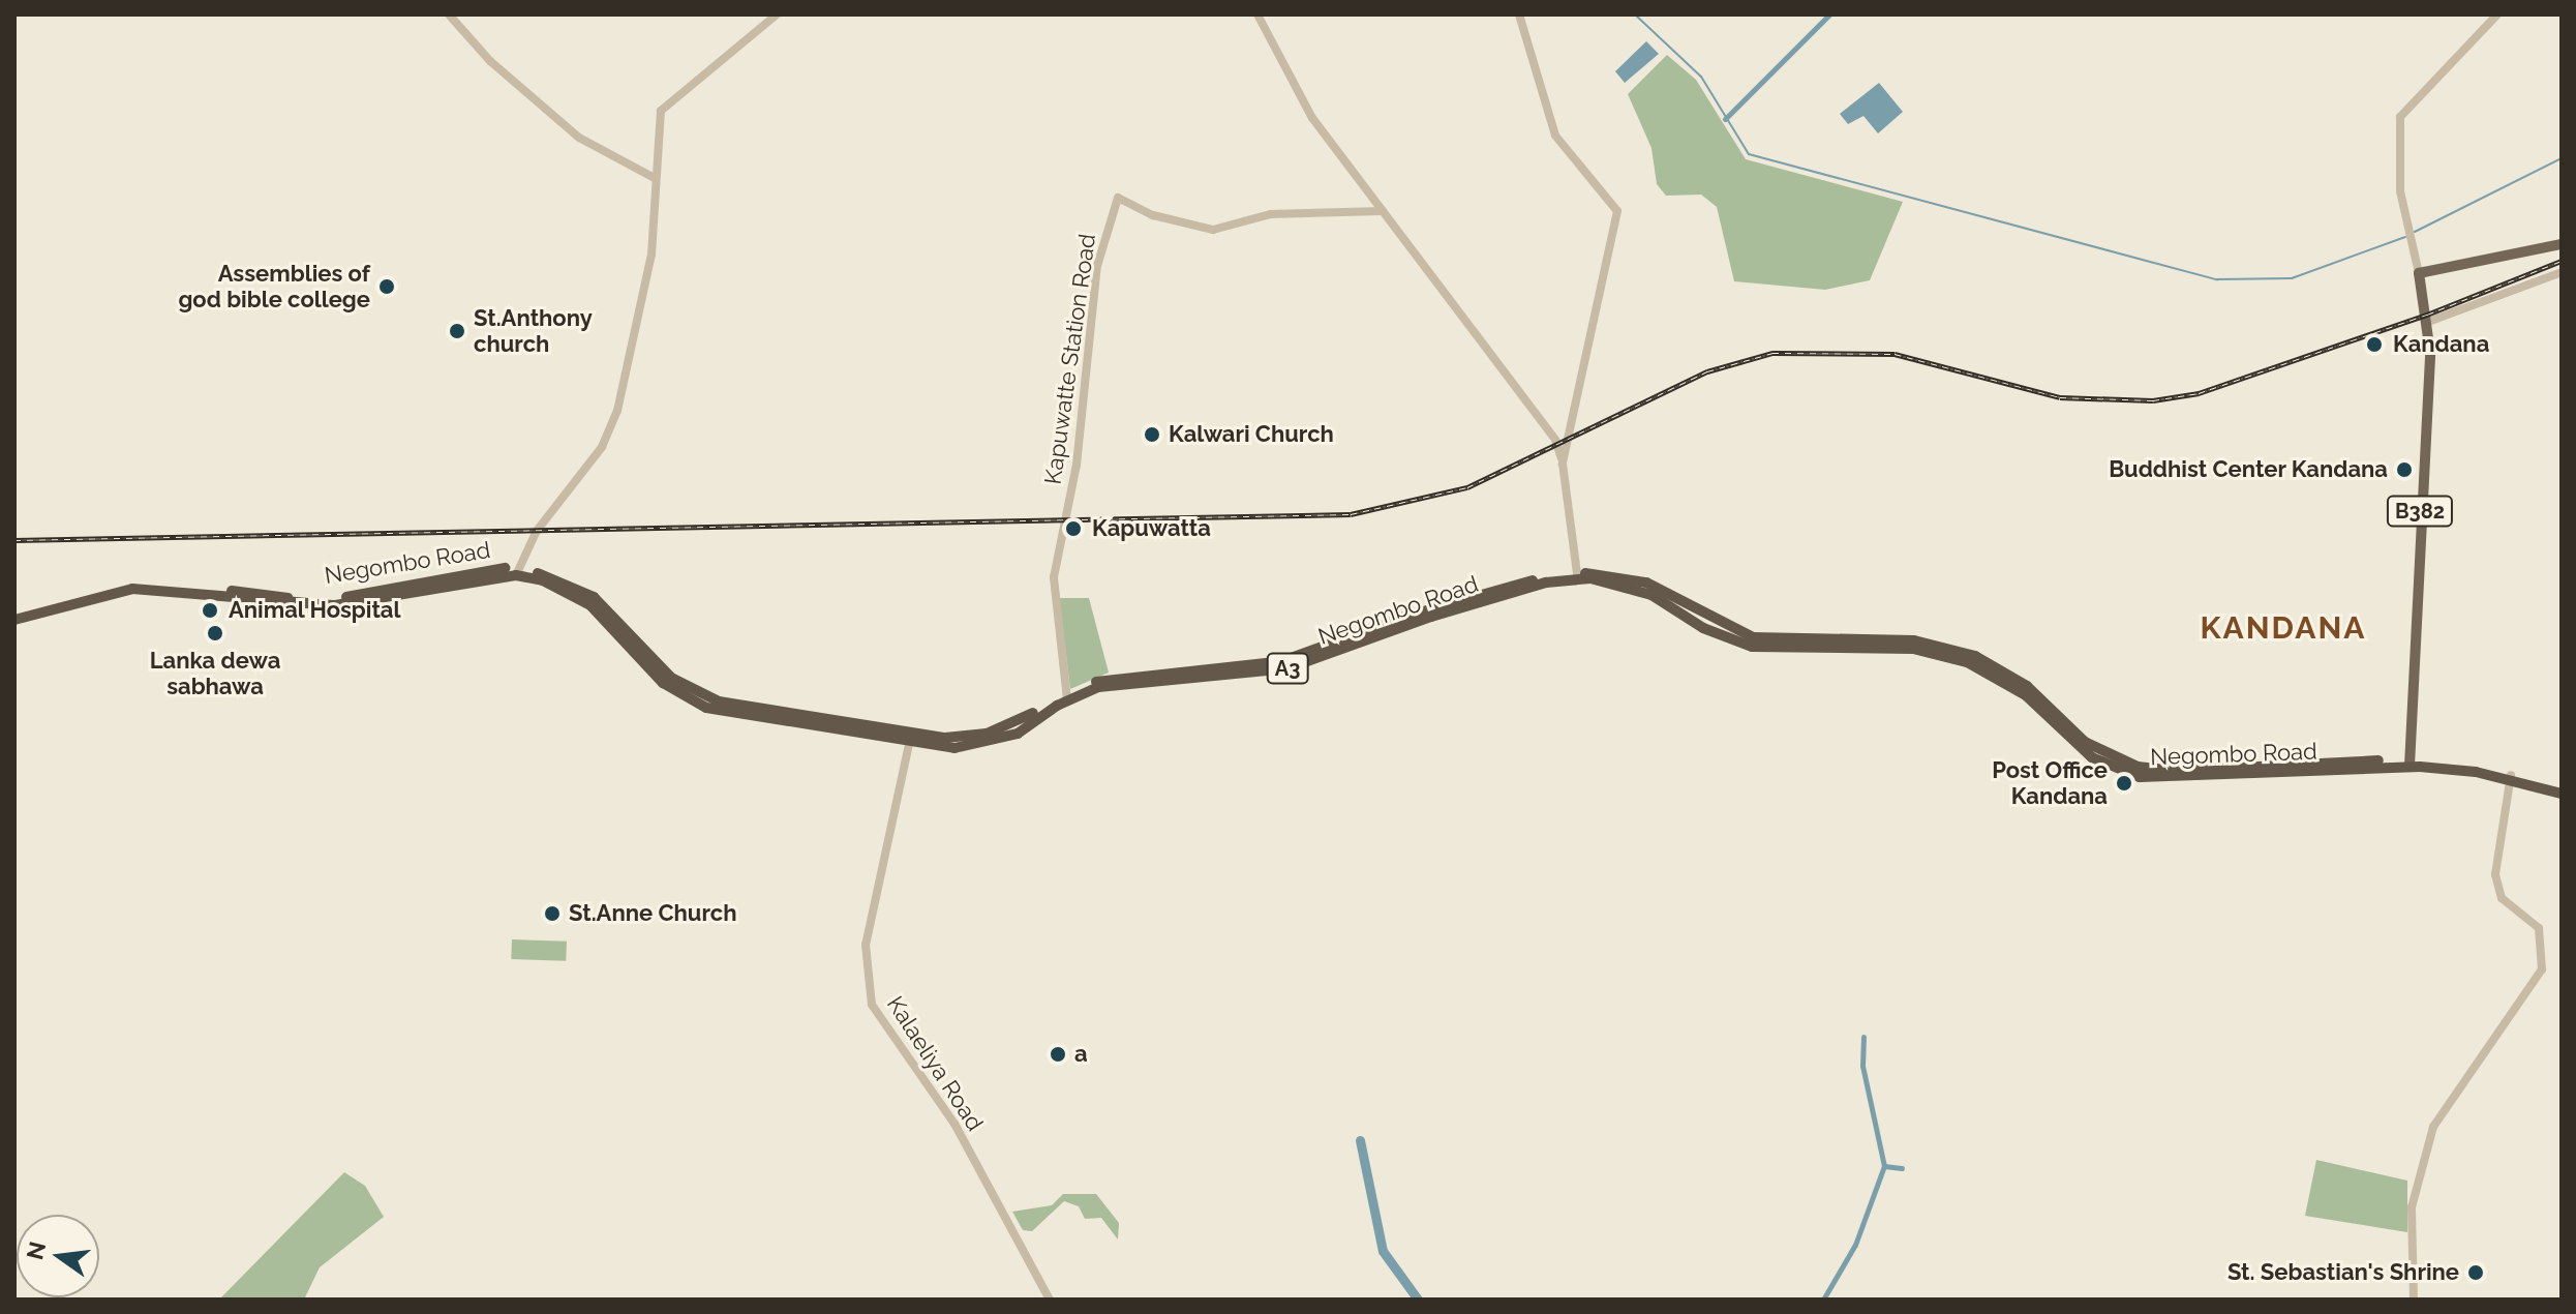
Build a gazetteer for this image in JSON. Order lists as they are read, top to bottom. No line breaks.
{"streets":{"highway":["Negombo Road","A3"],"main road":["B382"],"street":["Kapuwatte Station Road","Kalaeliya Road"]},"crossings":[["Kapuwatte Station Road","Negombo Road"],["B382","Negombo Road"],["Negombo Road","Kalaeliya Road"]],"districts":["KANDANA"],"places":["Assemblies of god bible college","St.Anthony church","Kandana","Kalwari Church","Buddhist Center Kandana","Kapuwatta","Animal Hospital","Lanka dewa sabhawa","Post Office Kandana","St.Anne Church","a","St. Sebastian's Shrine"],"north":"left"}
